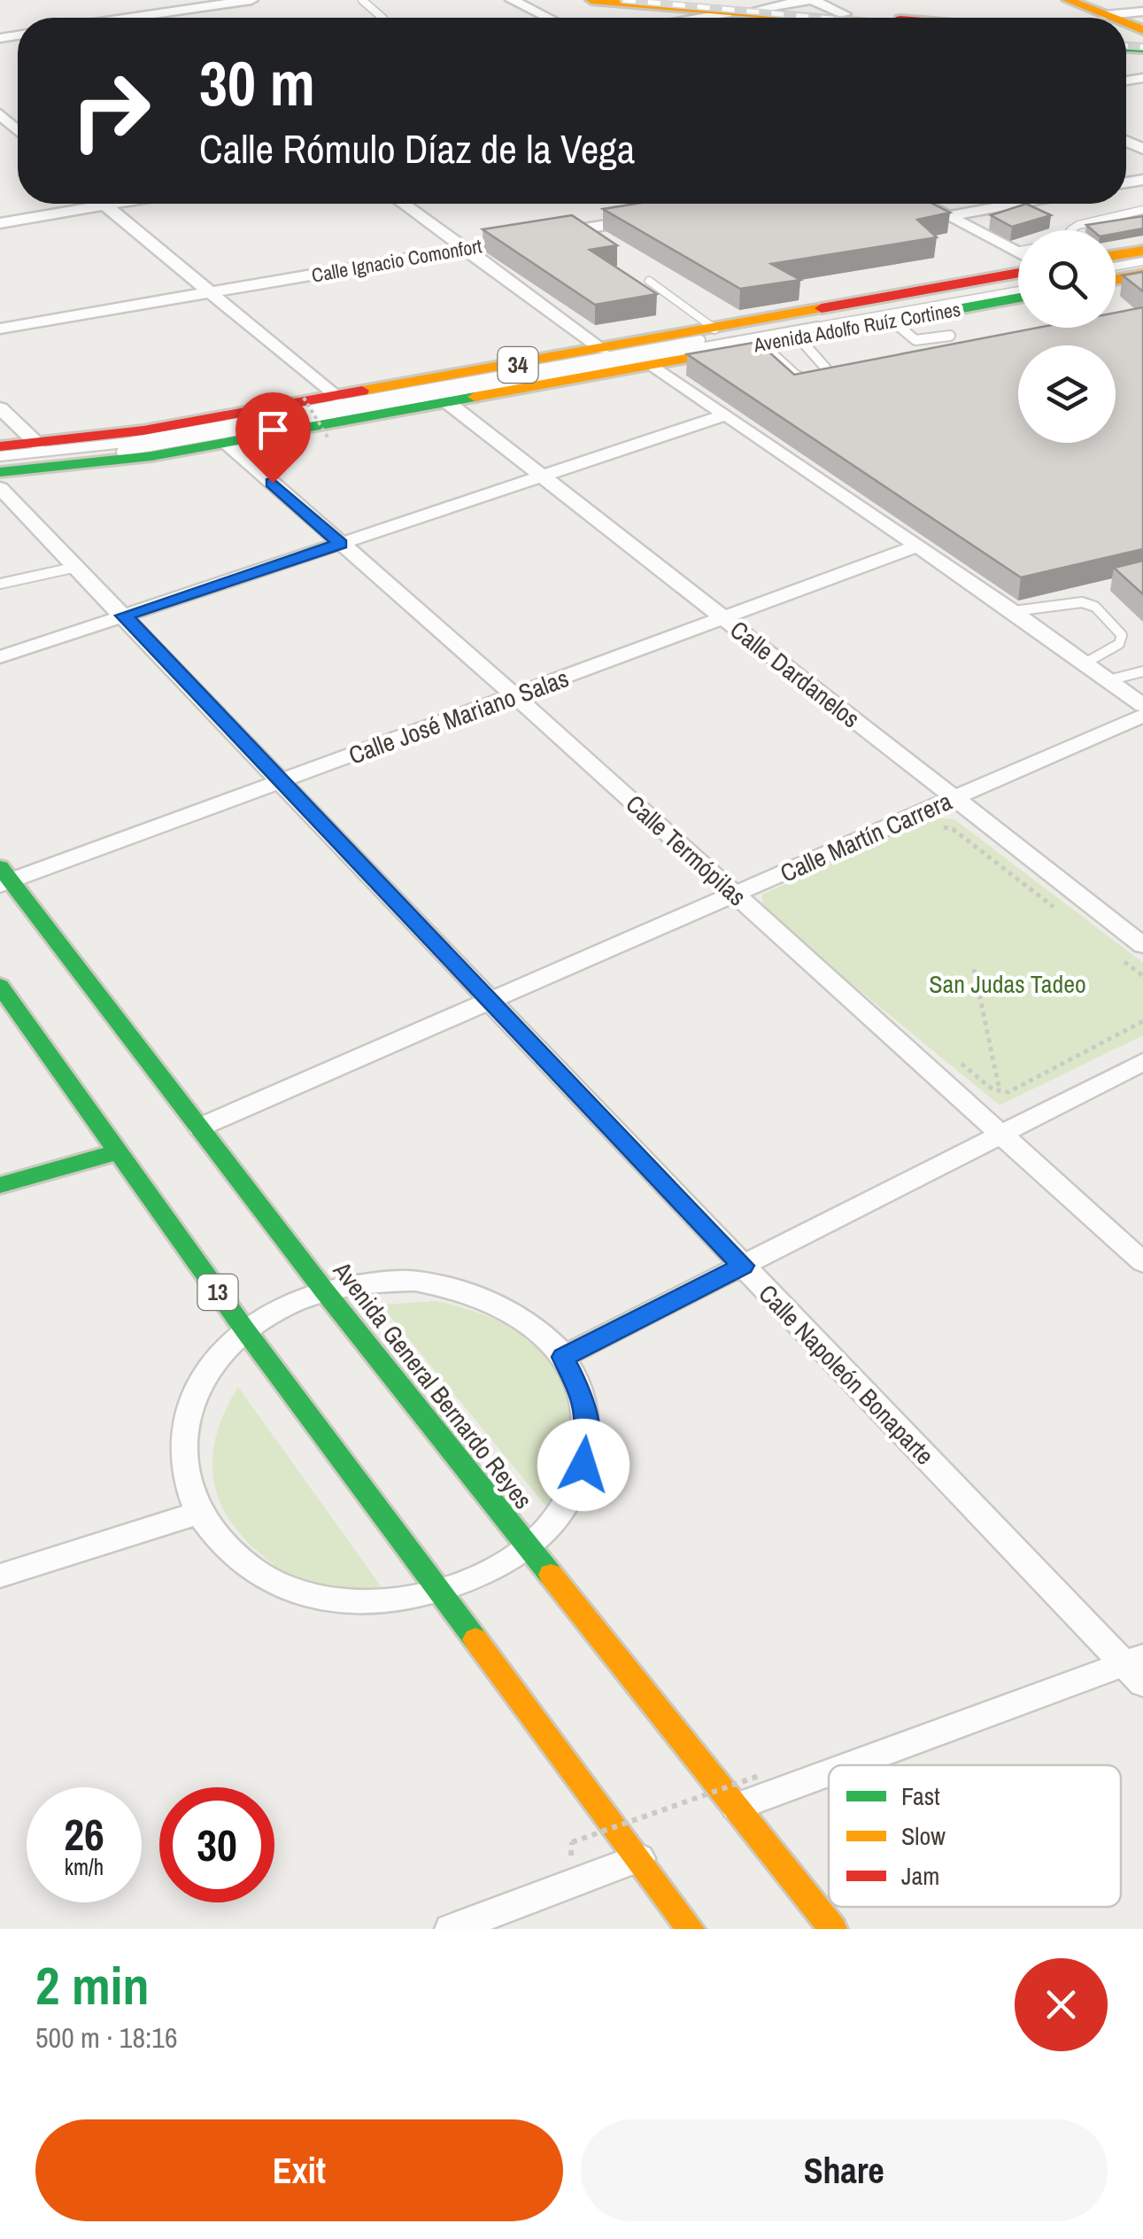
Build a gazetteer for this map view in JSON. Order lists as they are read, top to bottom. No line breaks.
{"streets":{"main road":["Avenida Adolfo Ruíz Cortines","34","13","Avenida General Bernardo Reyes"],"street":["Calle Ignacio Comonfort","Calle Dardanelos","Calle José Mariano Salas","Calle Martín Carrera","Calle Termópilas","Calle Napoleón Bonaparte"]},"crossings":[["Avenida Adolfo Ruíz Cortines","Calle Dardanelos"],["Avenida Adolfo Ruíz Cortines","Calle Termópilas"],["Calle Dardanelos","Calle José Mariano Salas"],["Calle Dardanelos","Calle Martín Carrera"],["Calle José Mariano Salas","Calle Termópilas"],["Calle José Mariano Salas","Calle Napoleón Bonaparte"],["Calle José Mariano Salas","Avenida General Bernardo Reyes"],["Calle Martín Carrera","Calle Termópilas"],["Calle Martín Carrera","Calle Napoleón Bonaparte"],["Calle Martín Carrera","Avenida General Bernardo Reyes"],["13","Avenida General Bernardo Reyes"]],"parks":["San Judas Tadeo"],"legend":["Fast","Slow","Jam"],"page":{"turn":["30 m","Calle Rómulo Díaz de la Vega"],"speed":"26 km/h","limit":"30","heading":["2 min","500 m · 18:16"],"buttons":["Exit","Share"]}}
